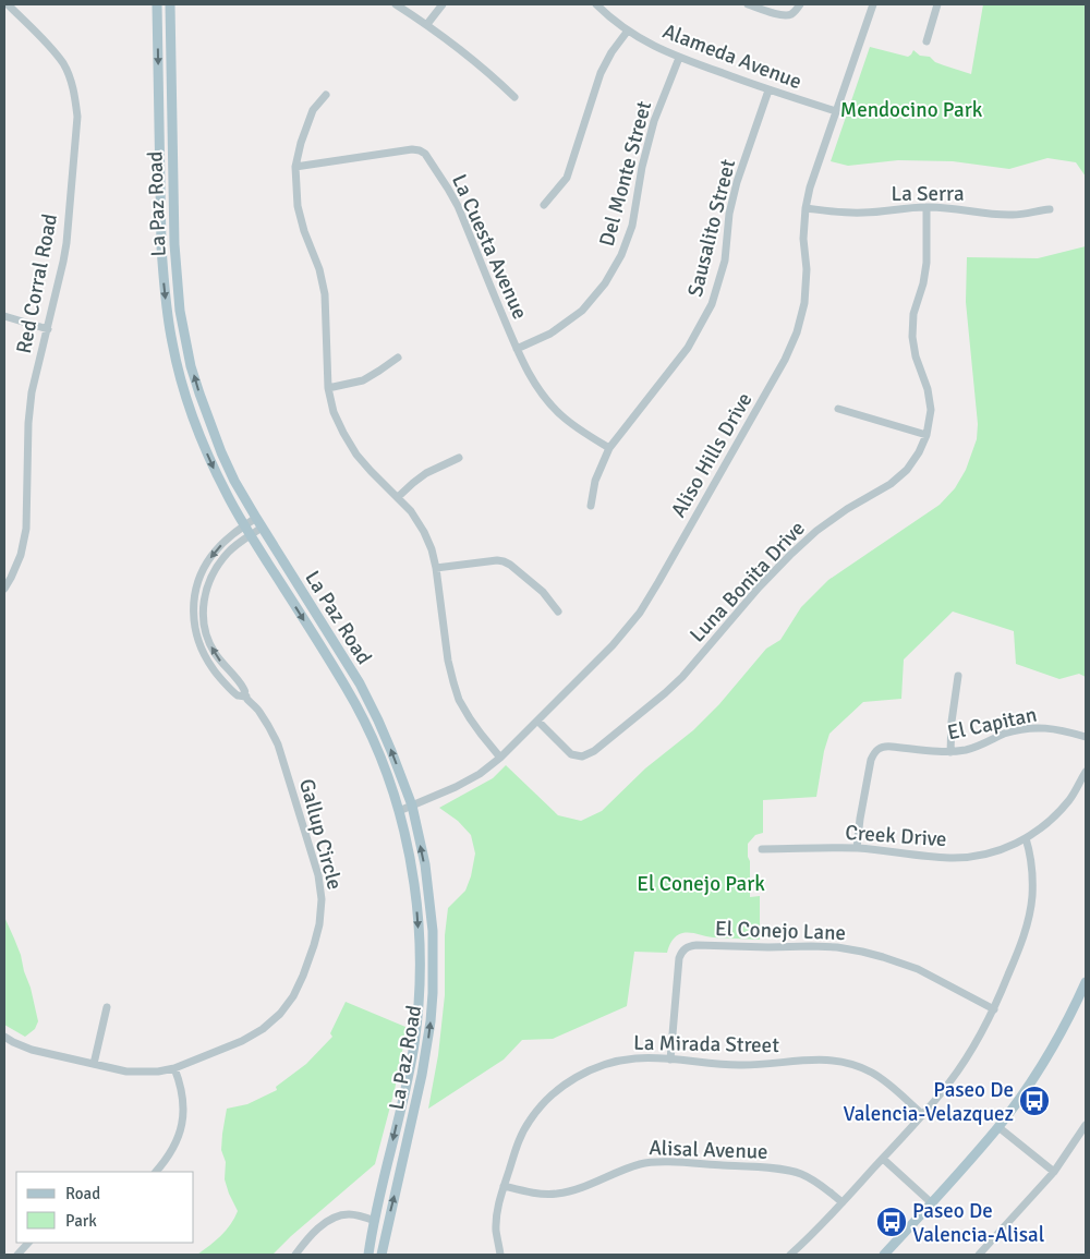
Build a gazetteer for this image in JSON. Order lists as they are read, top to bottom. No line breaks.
{"streets":{"main road":["La Paz Road"],"street":["Alameda Avenue","Del Monte Street","La Serra","Sausalito Street","La Cuesta Avenue","Red Corral Road","Aliso Hills Drive","Luna Bonita Drive","El Capitan","Gallup Circle","Creek Drive","El Conejo Lane","La Mirada Street","Alisal Avenue"]},"crossings":[["Alameda Avenue","Del Monte Street"],["Alameda Avenue","Sausalito Street"],["Alameda Avenue","Aliso Hills Drive"],["Del Monte Street","La Cuesta Avenue"],["La Serra","Aliso Hills Drive"],["La Serra","Luna Bonita Drive"],["La Paz Road","Aliso Hills Drive"],["La Paz Road","Gallup Circle"],["Sausalito Street","La Cuesta Avenue"],["Aliso Hills Drive","Luna Bonita Drive"],["El Capitan","Creek Drive"],["El Conejo Lane","La Mirada Street"],["La Mirada Street","Alisal Avenue"]],"parks":["Mendocino Park","El Conejo Park"],"places":{"bus stop":["Paseo De Valencia-Velazquez","Paseo De Valencia-Alisal"]},"legend":["Road","Park"]}
